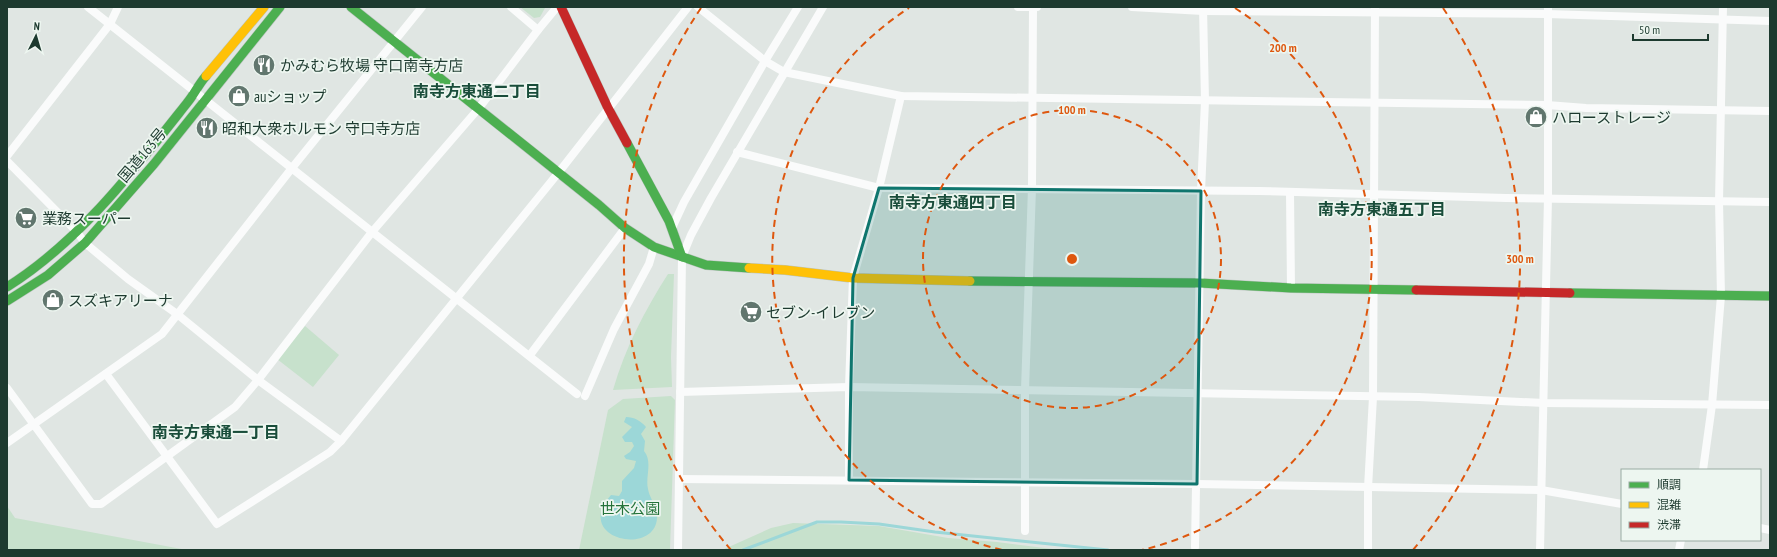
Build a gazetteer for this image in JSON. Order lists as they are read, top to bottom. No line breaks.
{"streets":{"main road":["国道163号"]},"districts":["南寺方東通二丁目","南寺方東通四丁目","南寺方東通五丁目","南寺方東通一丁目"],"parks":["世木公園"],"places":{"restaurant":["かみむら牧場 守口南寺方店","昭和大衆ホルモン 守口寺方店"],"shop":["auショップ","ハローストレージ","スズキアリーナ"],"supermarket":["業務スーパー","セブン-イレブン"]},"legend":["順調","混雑","渋滞"],"scale_bar":"50 m","north":"top","rings":["200 m","100 m","300 m"]}
